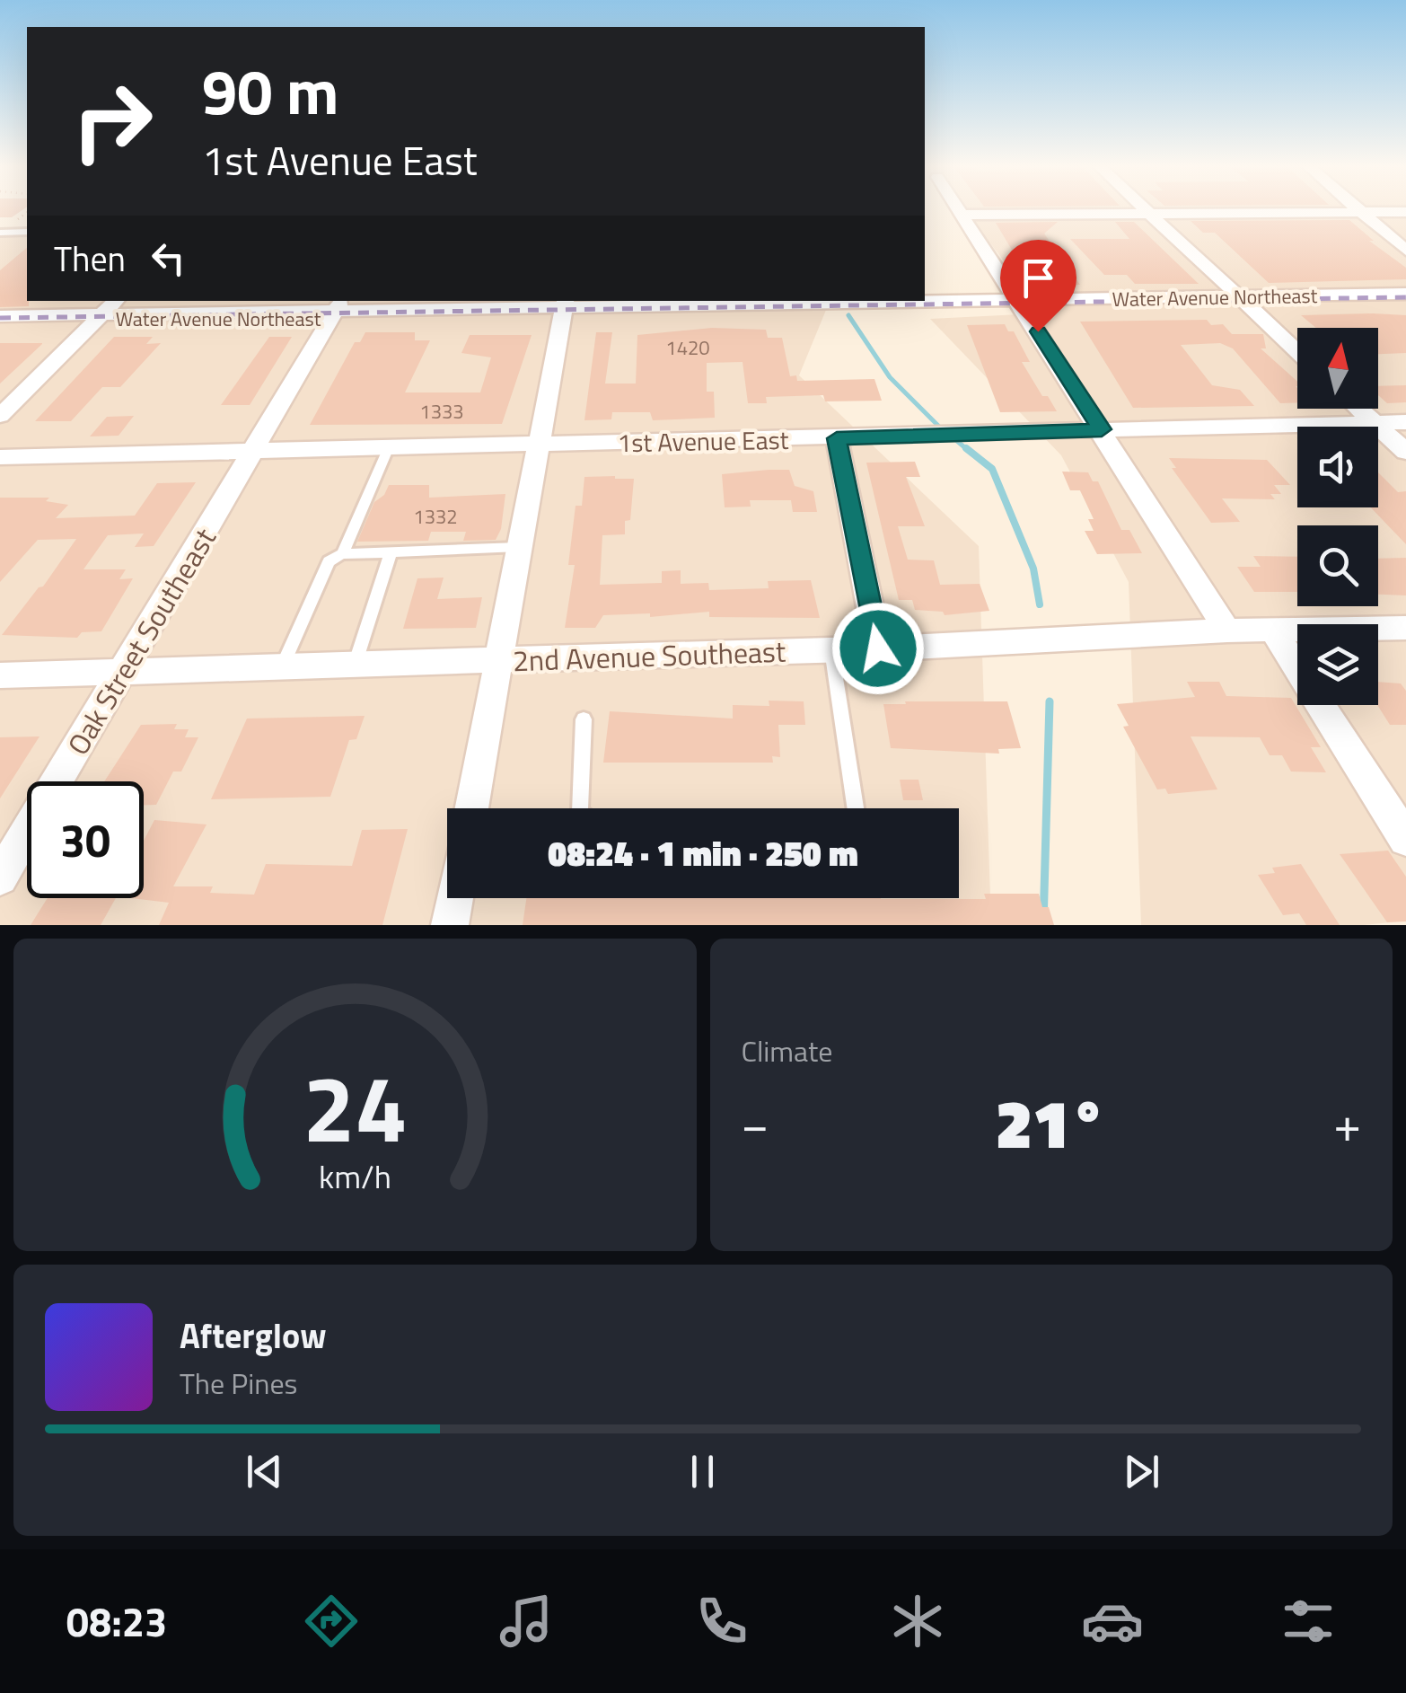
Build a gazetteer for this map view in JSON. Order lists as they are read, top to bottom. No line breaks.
{"streets":{"street":["Water Avenue Northeast","1st Avenue East","Oak Street Southeast","2nd Avenue Southeast"]},"crossings":[["Water Avenue Northeast","Oak Street Southeast"],["1st Avenue East","Oak Street Southeast"],["Oak Street Southeast","2nd Avenue Southeast"]],"house_numbers":["1420","1333","1332"],"north":"top","page":{"turn":["90 m","1st Avenue East"],"then":"Then","limit":"30","trip":"08:24 · 1 min · 250 m","tile":"Climate","heat":["−","21°","+"],"song":["Afterglow","The Pines"],"tabs":"08:23","gauge":["24","km/h"]}}
